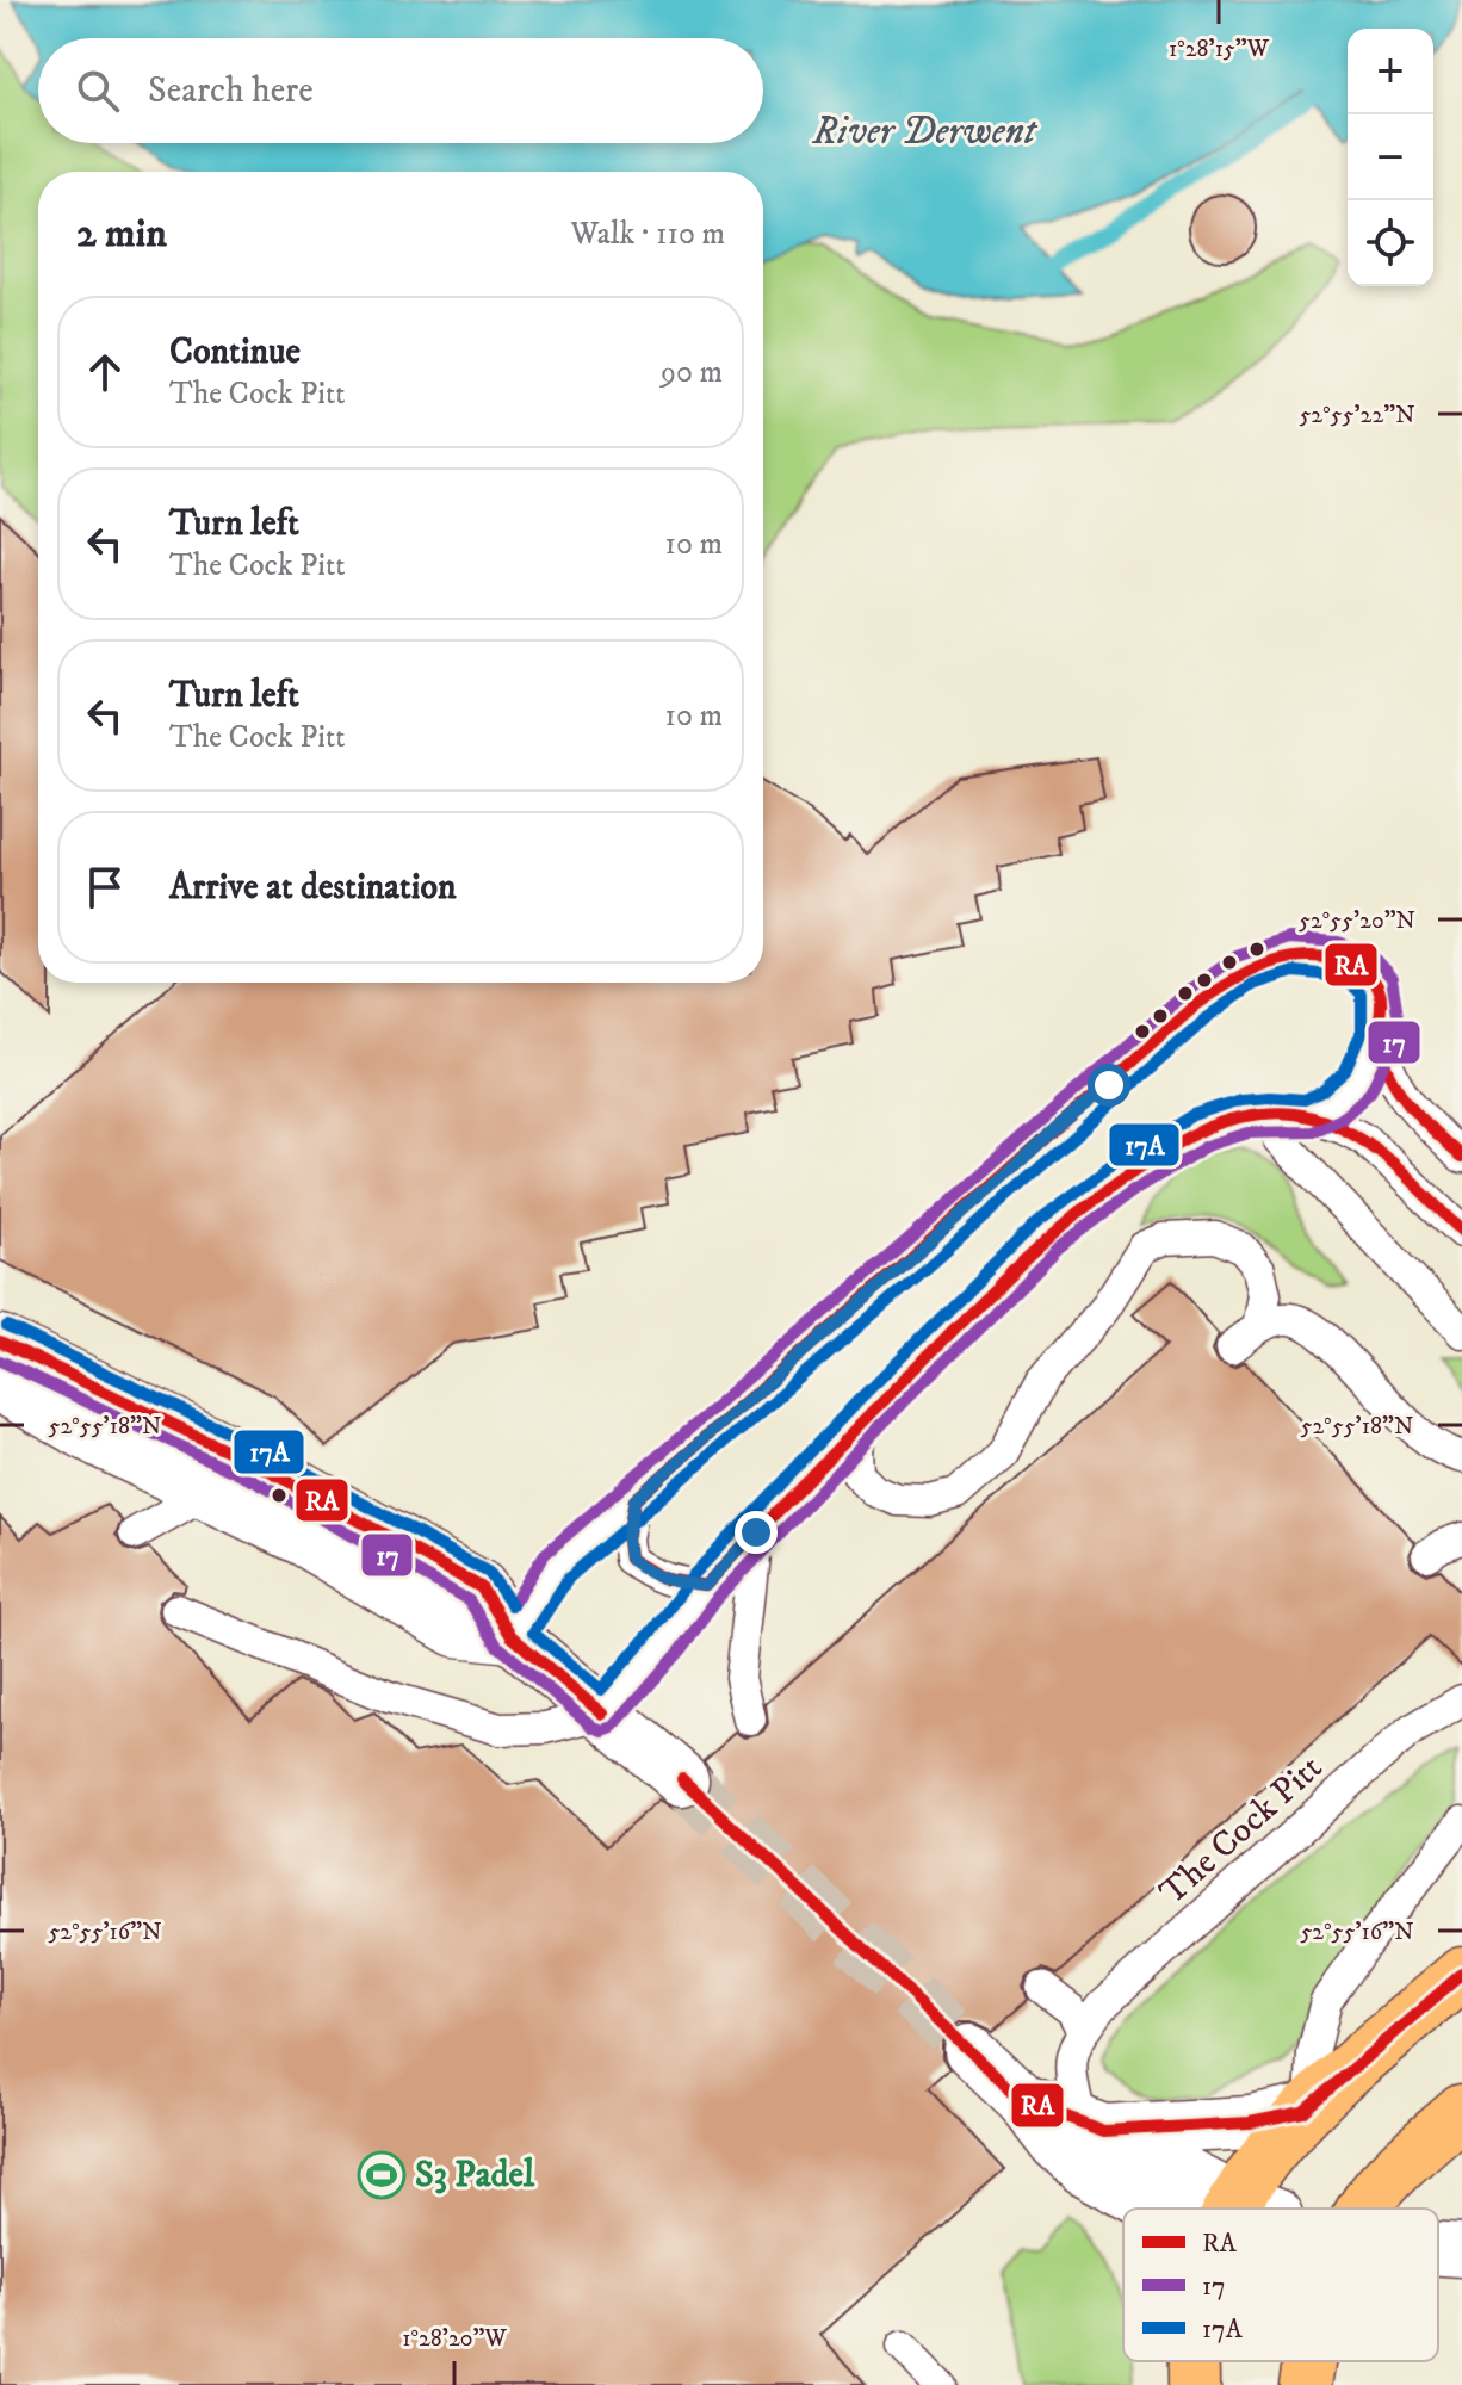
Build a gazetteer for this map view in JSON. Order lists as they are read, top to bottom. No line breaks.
{"streets":{"lane":["The Cock Pitt"]},"water":["River Derwent"],"places":{"sports":["S3 Padel"]},"lines":["transit line 17","transit line RA","transit line 17A"],"legend":["RA","17","17A"],"page":{"map_buttons":["+","−"],"search":"Search here","heading":["2 min","Walk · 110 m"],"list":[["Continue","The Cock Pitt","90 m"],["Turn left","The Cock Pitt","10 m"],["Turn left","The Cock Pitt","10 m"],"Arrive at destination"]},"coordinates":["1°28'15\"W","52°55'22\"N","52°55'20\"N","52°55'18\"N","52°55'16\"N","1°28'20\"W"]}
